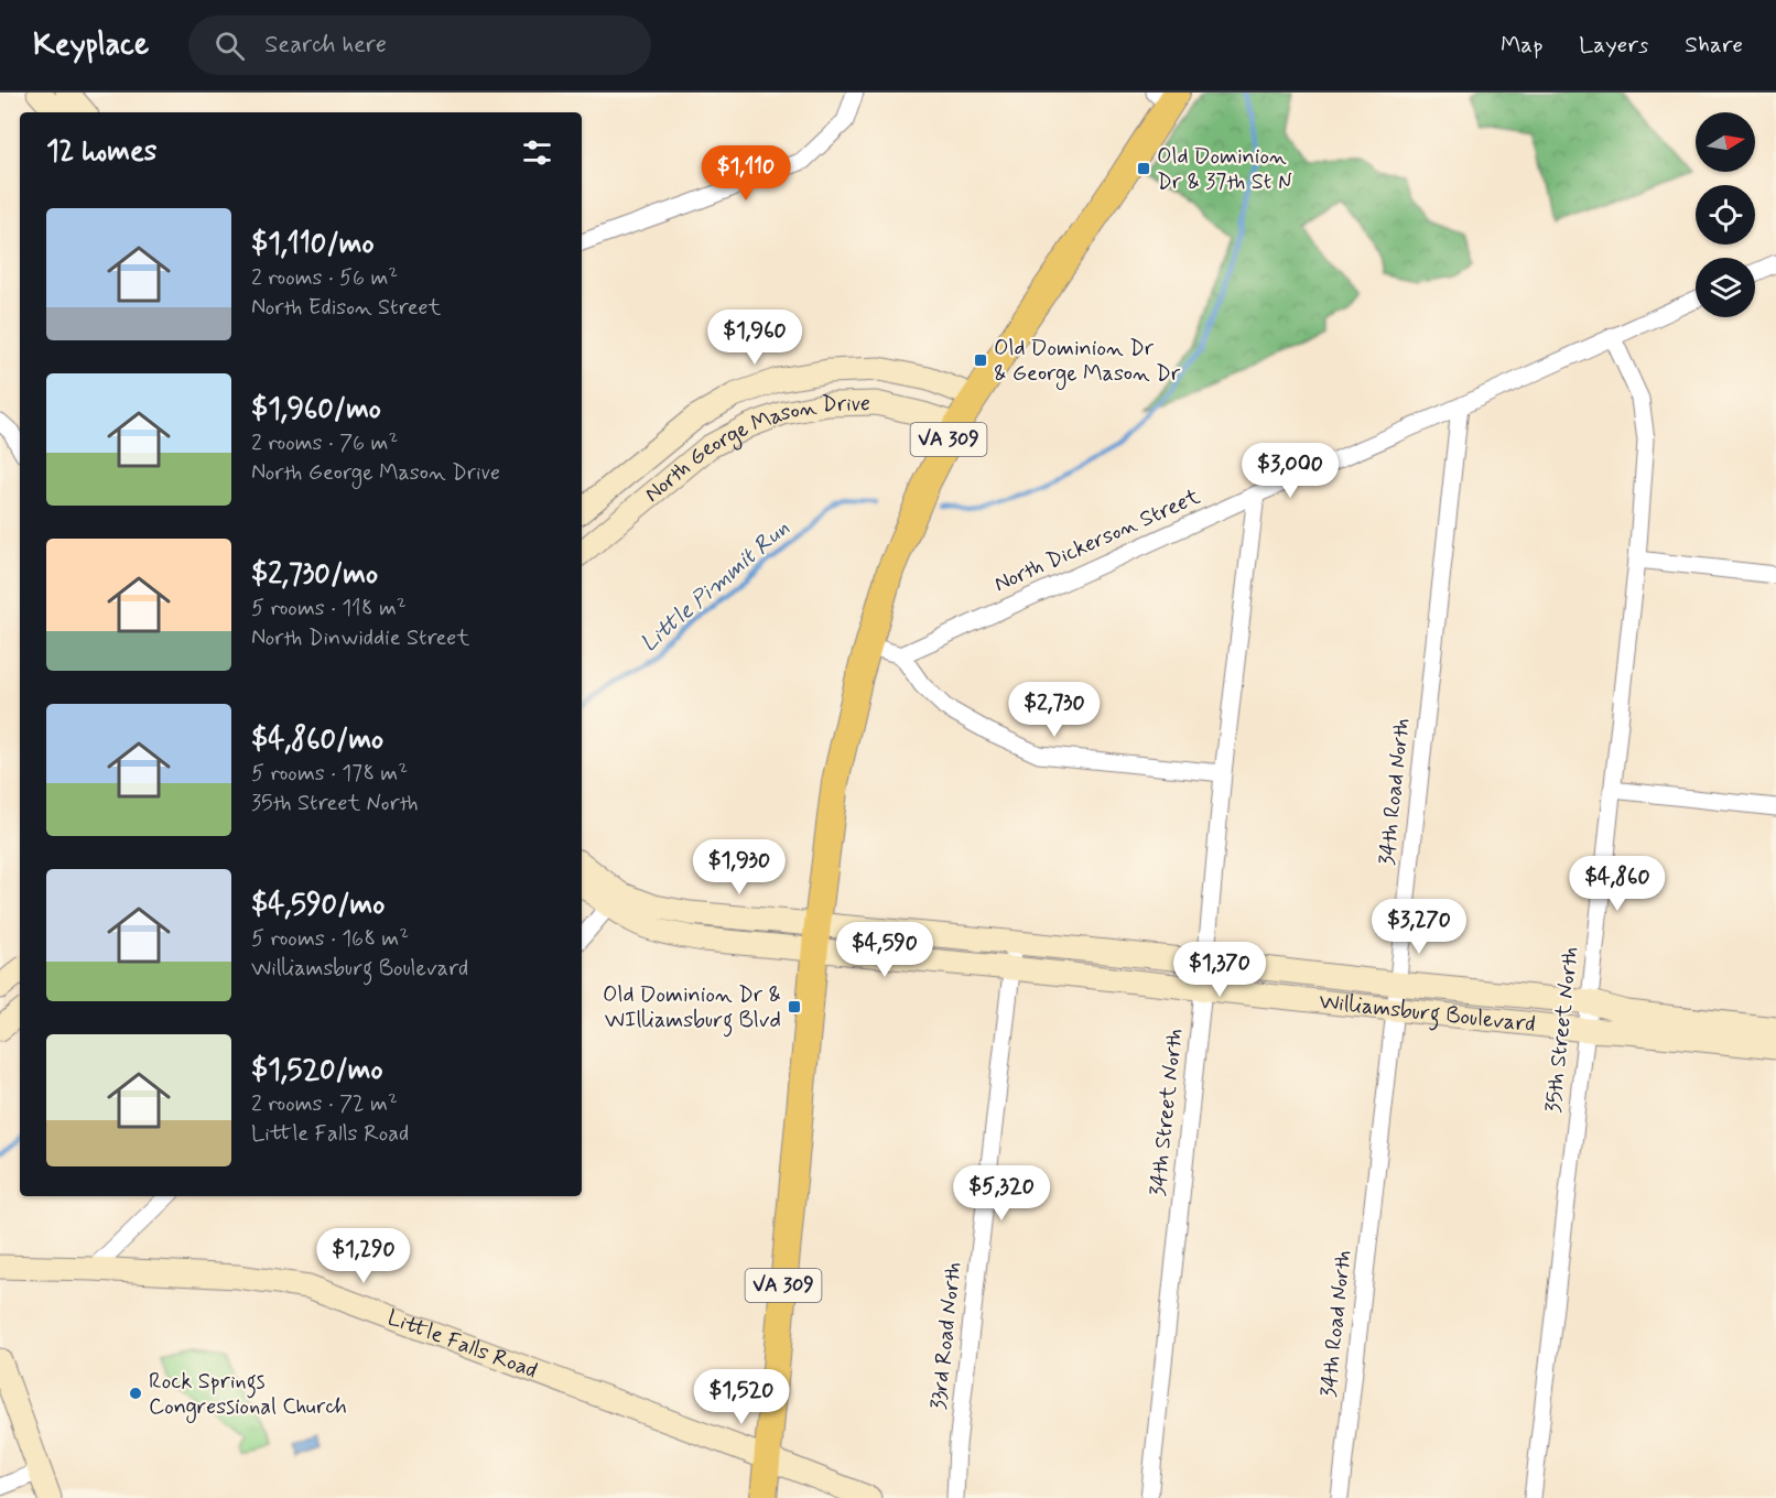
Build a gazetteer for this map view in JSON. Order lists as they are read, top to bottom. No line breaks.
{"streets":{"main road":["VA 309","North George Mason Drive","Williamsburg Boulevard","Little Falls Road"],"street":["North Dickerson Street","34th Road North","35th Street North","34th Street North","33rd Road North"]},"crossings":[["VA 309","North George Mason Drive"],["VA 309","Williamsburg Boulevard"],["VA 309","Little Falls Road"],["North Dickerson Street","34th Road North"],["North Dickerson Street","35th Street North"],["North Dickerson Street","34th Street North"],["34th Road North","Williamsburg Boulevard"],["Williamsburg Boulevard","35th Street North"],["Williamsburg Boulevard","34th Street North"],["Williamsburg Boulevard","33rd Road North"]],"water":["Little Pimmit Run"],"places":{"transit":["Old Dominion Dr & 37th St N","Old Dominion Dr & George Mason Dr","Old Dominion Dr & WIlliamsburg Blvd"],"other":["Rock Springs Congressional Church"]},"north":"right","page":{"header":"Keyplace","search":"Search here","nav":["Map","Layers","Share"],"heading":"12 homes","price":["$1,110","$1,960","$3,000","$2,730","$1,930","$4,860","$3,270","$4,590","$1,370","$5,320","$1,290","$1,520"],"list":[{"name":"$1,110/mo","note":"2 rooms · 56 m² · North Edison Street"},{"name":"$1,960/mo","note":"2 rooms · 76 m² · North George Mason Drive"},{"name":"$2,730/mo","note":"5 rooms · 118 m² · North Dinwiddie Street"},{"name":"$4,860/mo","note":"5 rooms · 178 m² · 35th Street North"},{"name":"$4,590/mo","note":"5 rooms · 168 m² · Williamsburg Boulevard"},{"name":"$1,520/mo","note":"2 rooms · 72 m² · Little Falls Road"}]}}
